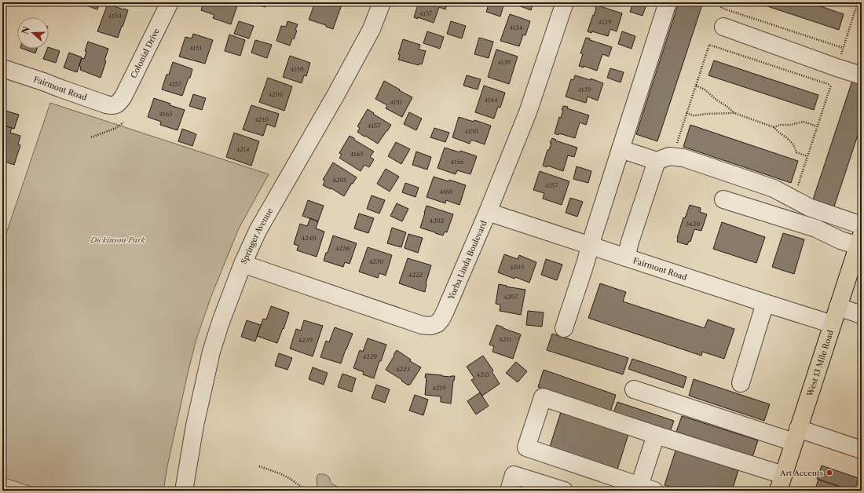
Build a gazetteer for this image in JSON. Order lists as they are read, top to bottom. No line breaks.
{"streets":{"main road":["West 13 Mile Road"],"street":["Colonial Drive","Fairmont Road","Springer Avenue","Yorba Linda Boulevard"]},"crossings":[["Colonial Drive","Fairmont Road"],["Fairmont Road","Yorba Linda Boulevard"],["Fairmont Road","West 13 Mile Road"],["Springer Avenue","Yorba Linda Boulevard"]],"parks":["Dickinson Park"],"places":["Art Accents"],"house_numbers":["4137","4150","4129","4134","4151","4138","4150","4157","4139","4206","4144","4151","4165","4210","4157","4150","4214","4163","4156","4201","4157","4160","4202","3420","4240","4236","4230","4203","4222","4207","4211","4239","4229","4223","4215","4219"],"north":"left"}
